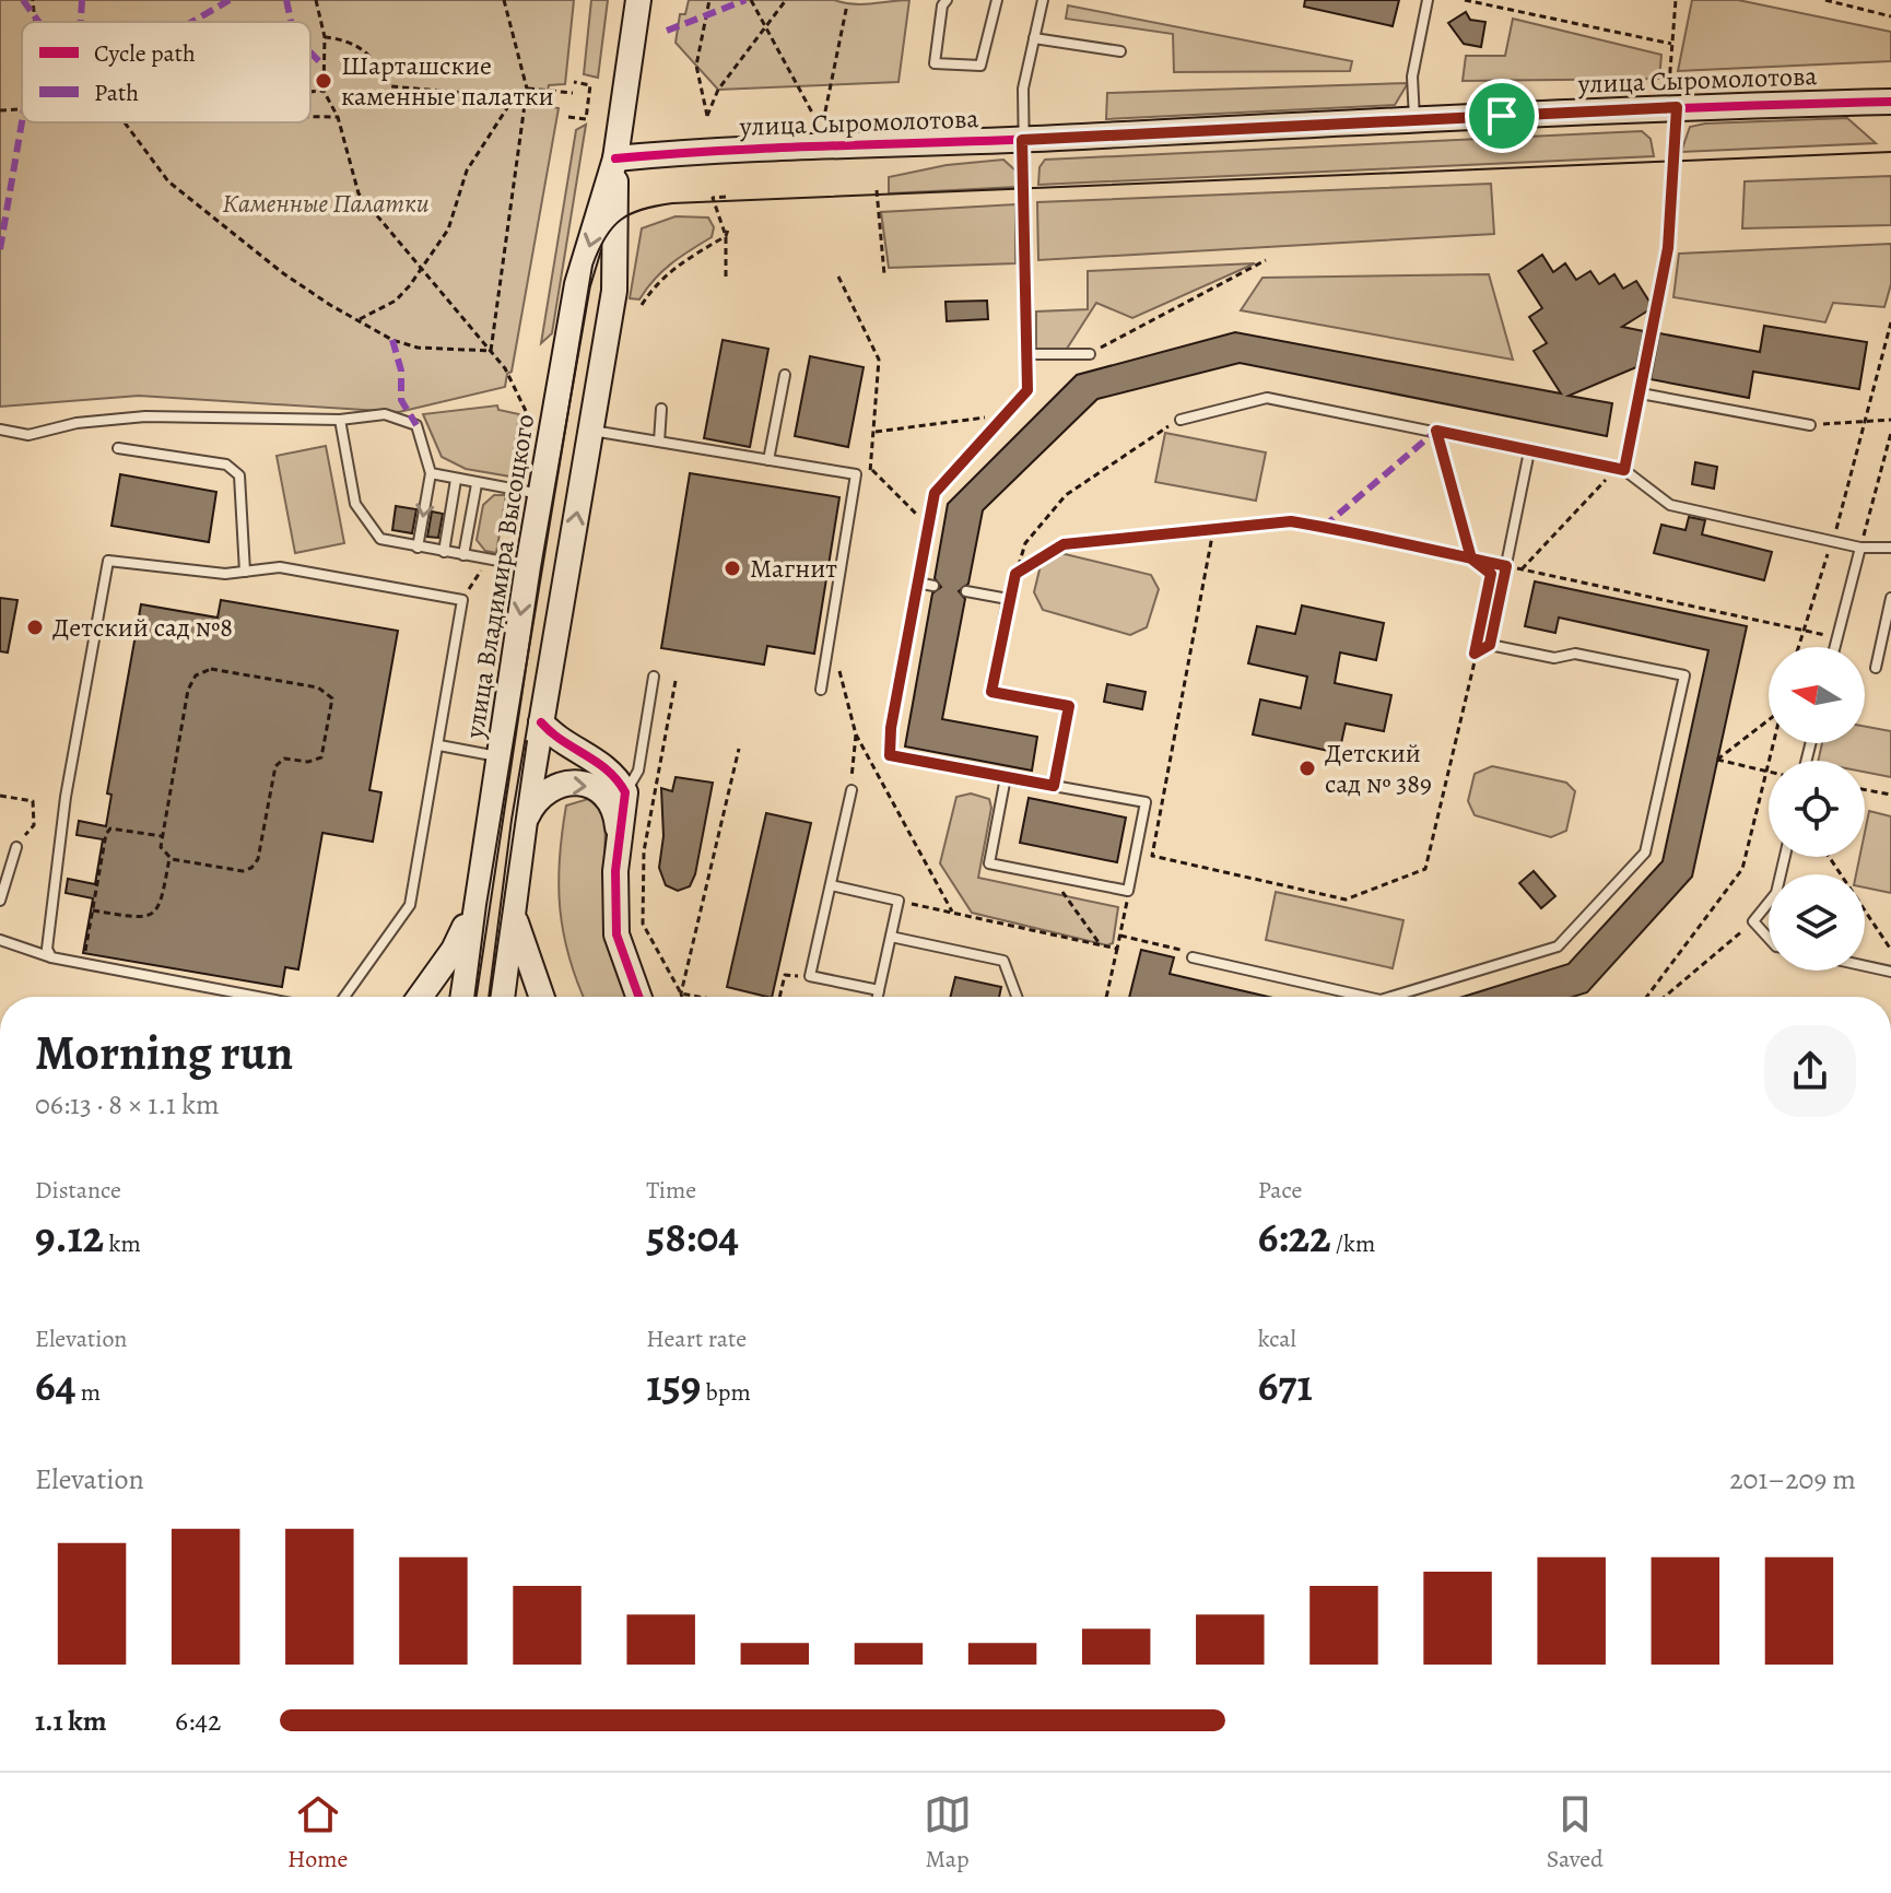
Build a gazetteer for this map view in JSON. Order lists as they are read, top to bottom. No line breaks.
{"streets":{"main road":["улица Сыромолотова","улица Владимира Высоцкого"]},"crossings":[["улица Сыромолотова","улица Владимира Высоцкого"]],"parks":["Каменные Палатки"],"places":["Шарташские каменные палатки","Магнит","Детский сад №8","Детский сад № 389"],"legend":["Cycle path","Path"],"north":"left","page":{"heading":["Morning run","06:13 · 8 × 1.1 km"],"stats":[["Distance","9.12 km"],["Time","58:04"],["Pace","6:22 /km"],["Elevation","64 m"],["Heart rate","159 bpm"],["kcal","671"]],"chart":["Elevation","201–209 m"],"list":[{"name":"1.1 km","note":"6:42"}],"tabs":["Home","Map","Saved"]}}
